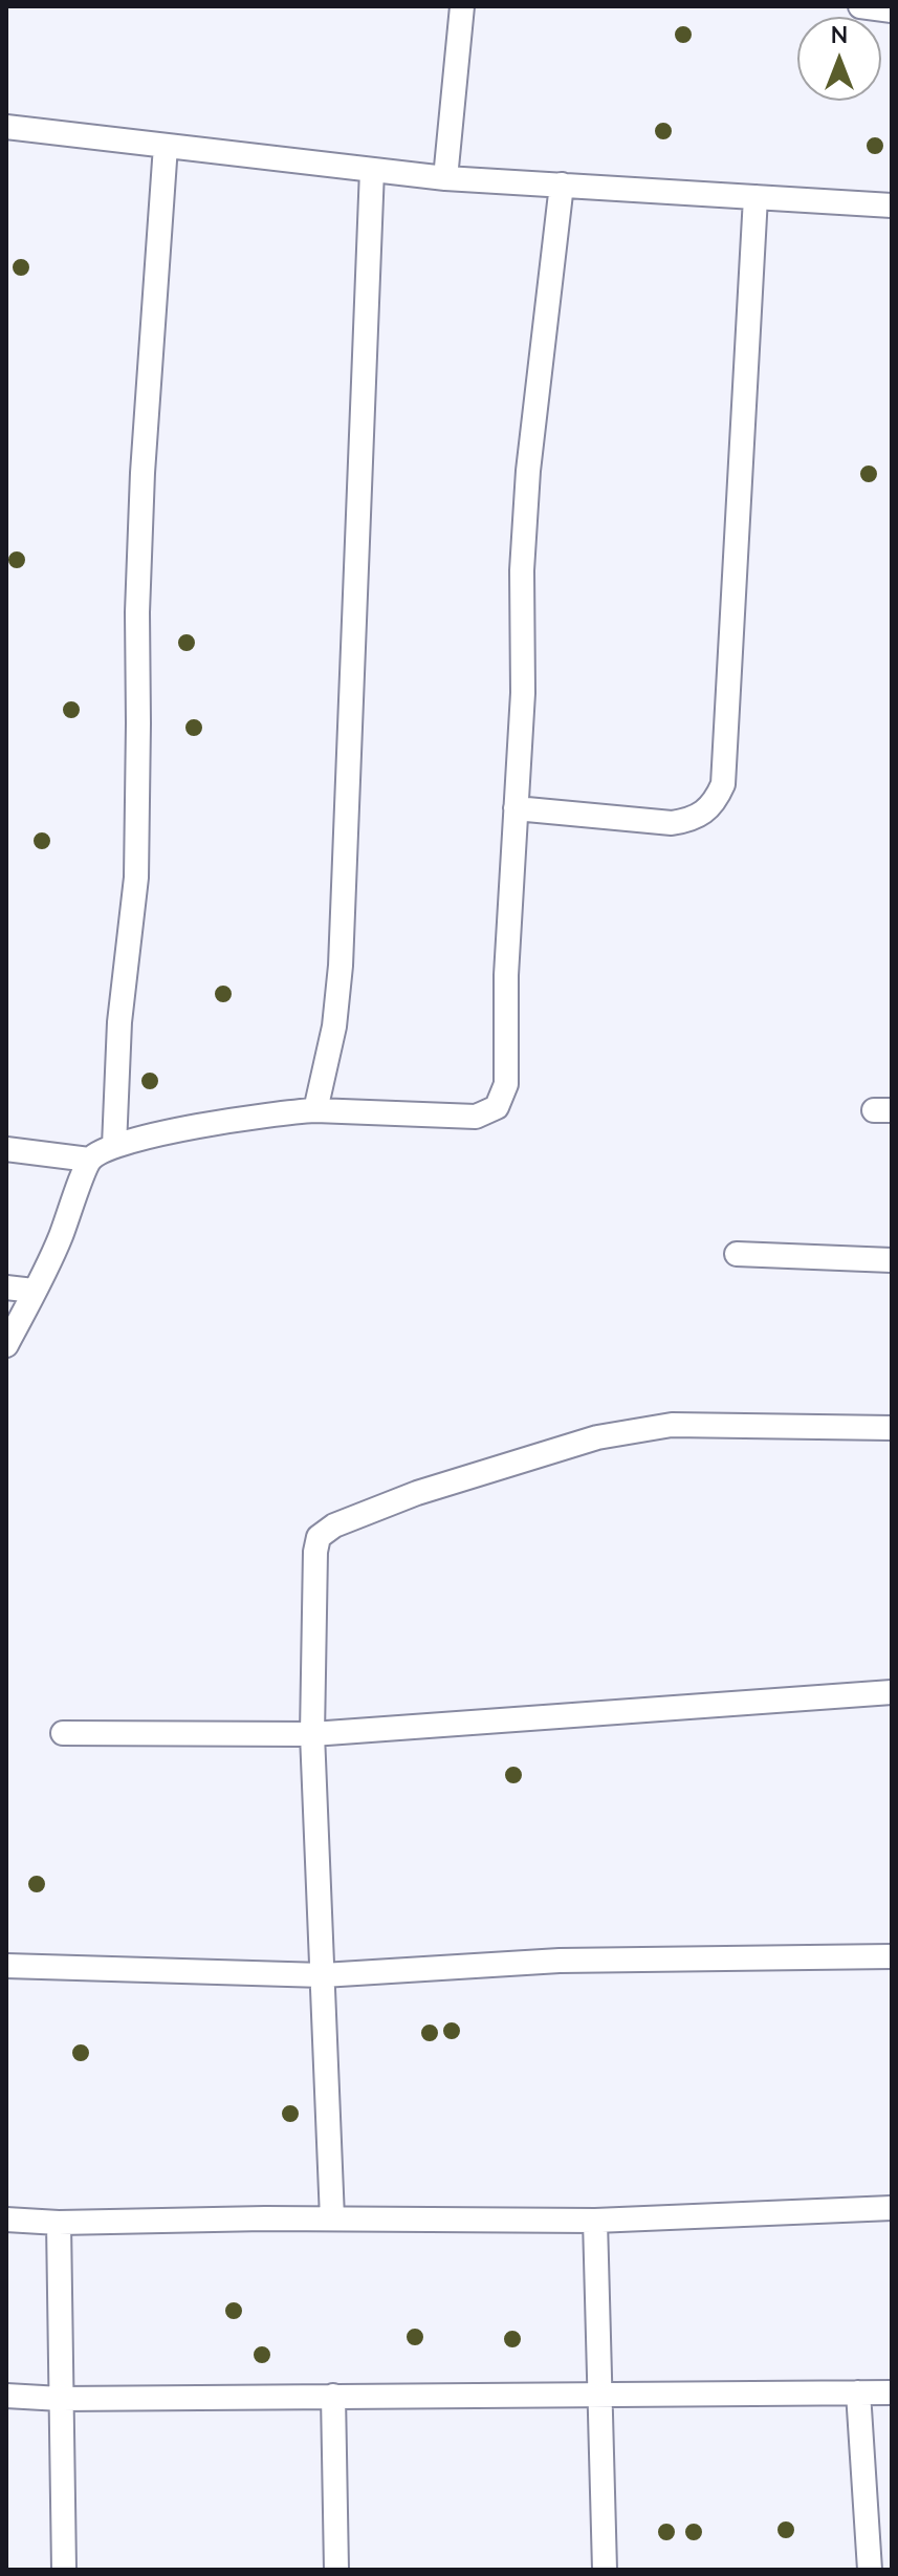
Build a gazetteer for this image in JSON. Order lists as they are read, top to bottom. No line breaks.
{"north":"top"}
